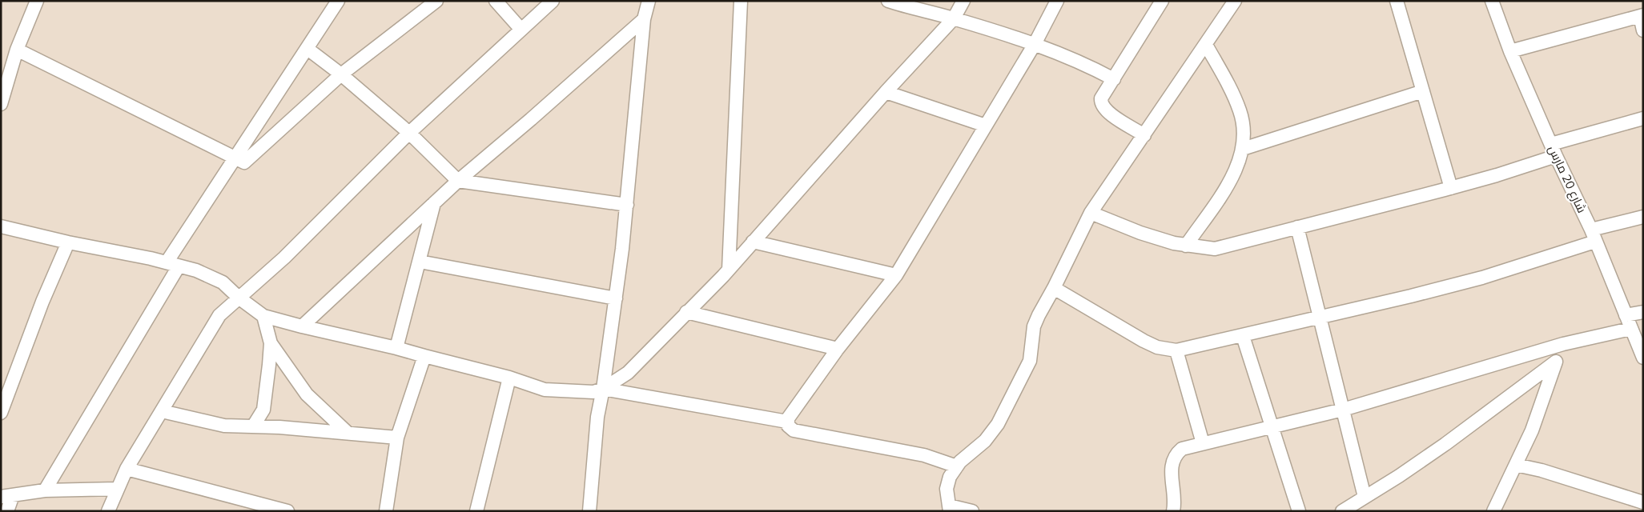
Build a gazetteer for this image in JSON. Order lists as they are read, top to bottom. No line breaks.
{"streets":{"street":["شارع 20 مارس"]}}
